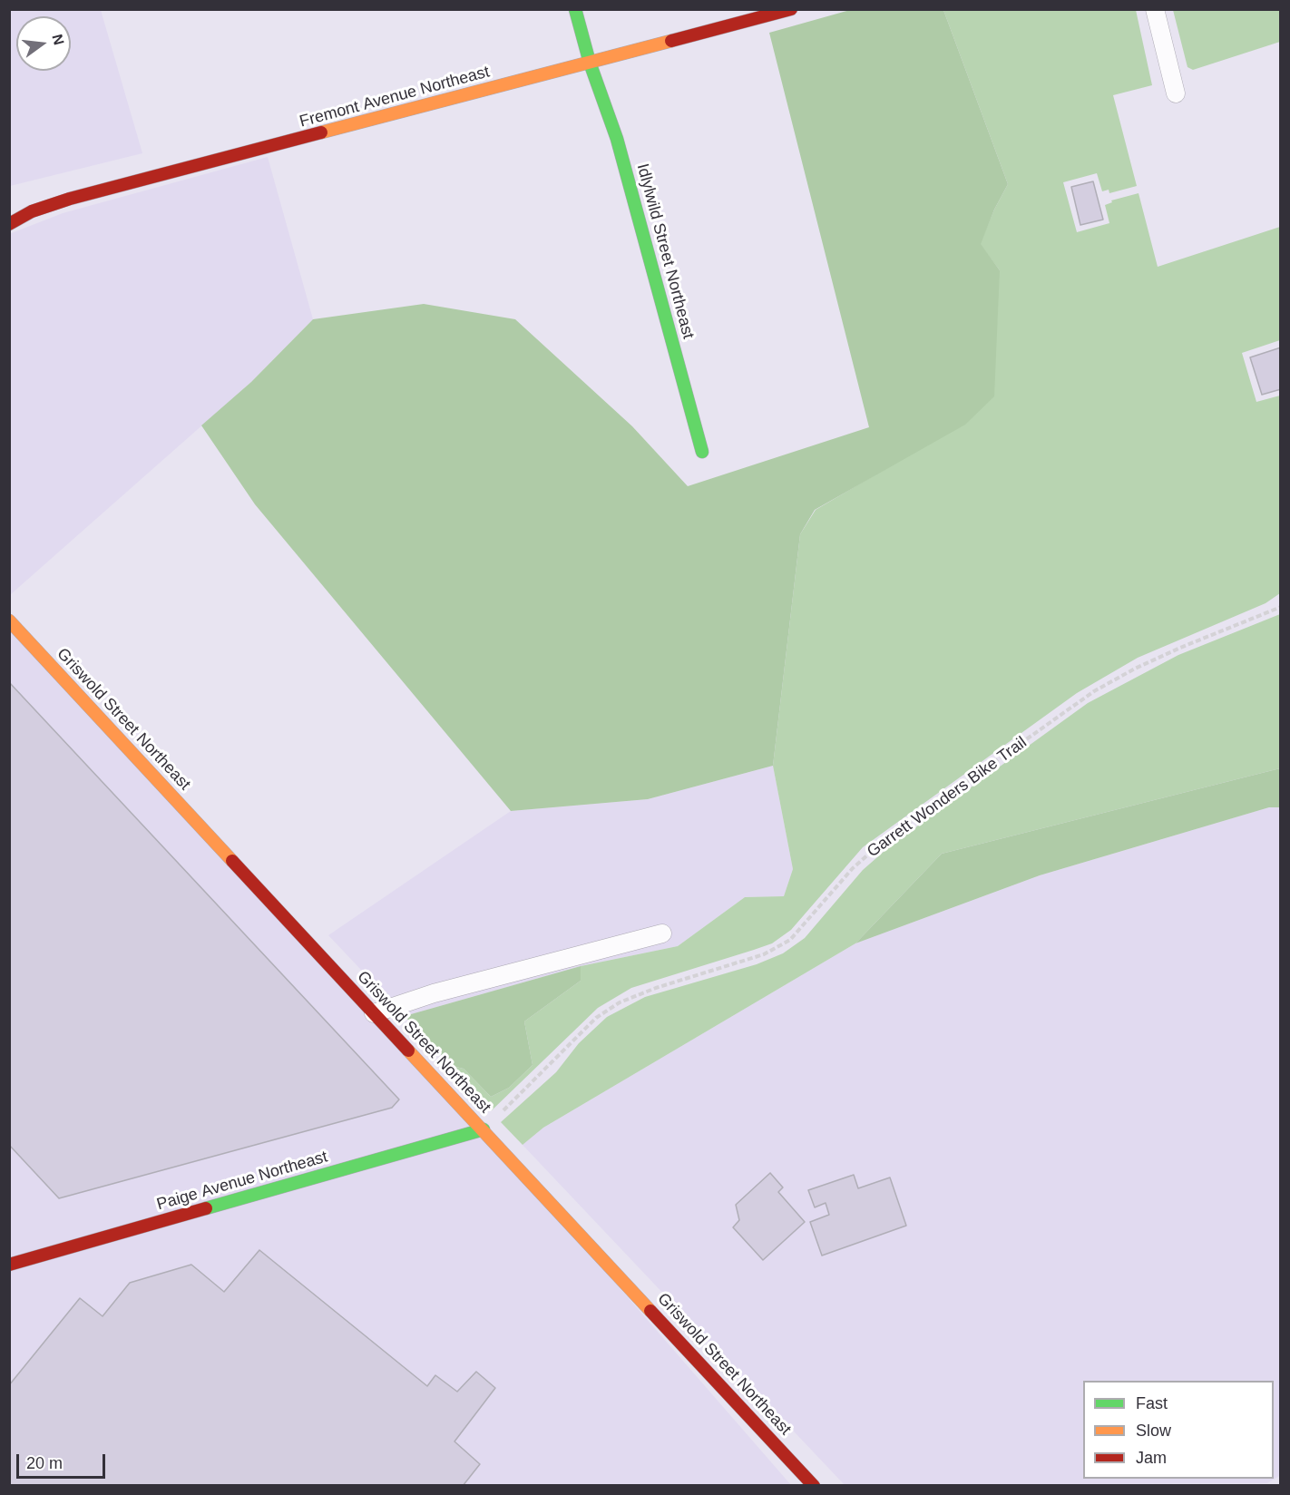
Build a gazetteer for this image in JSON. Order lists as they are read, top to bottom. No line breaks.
{"streets":{"street":["Fremont Avenue Northeast","Idlylwild Street Northeast","Griswold Street Northeast","Paige Avenue Northeast"],"path":["Garrett Wonders Bike Trail"]},"crossings":[["Fremont Avenue Northeast","Idlylwild Street Northeast"],["Griswold Street Northeast","Garrett Wonders Bike Trail"],["Griswold Street Northeast","Paige Avenue Northeast"],["Garrett Wonders Bike Trail","Paige Avenue Northeast"]],"legend":["Fast","Slow","Jam"],"scale_bar":"20 m","north":"right"}
